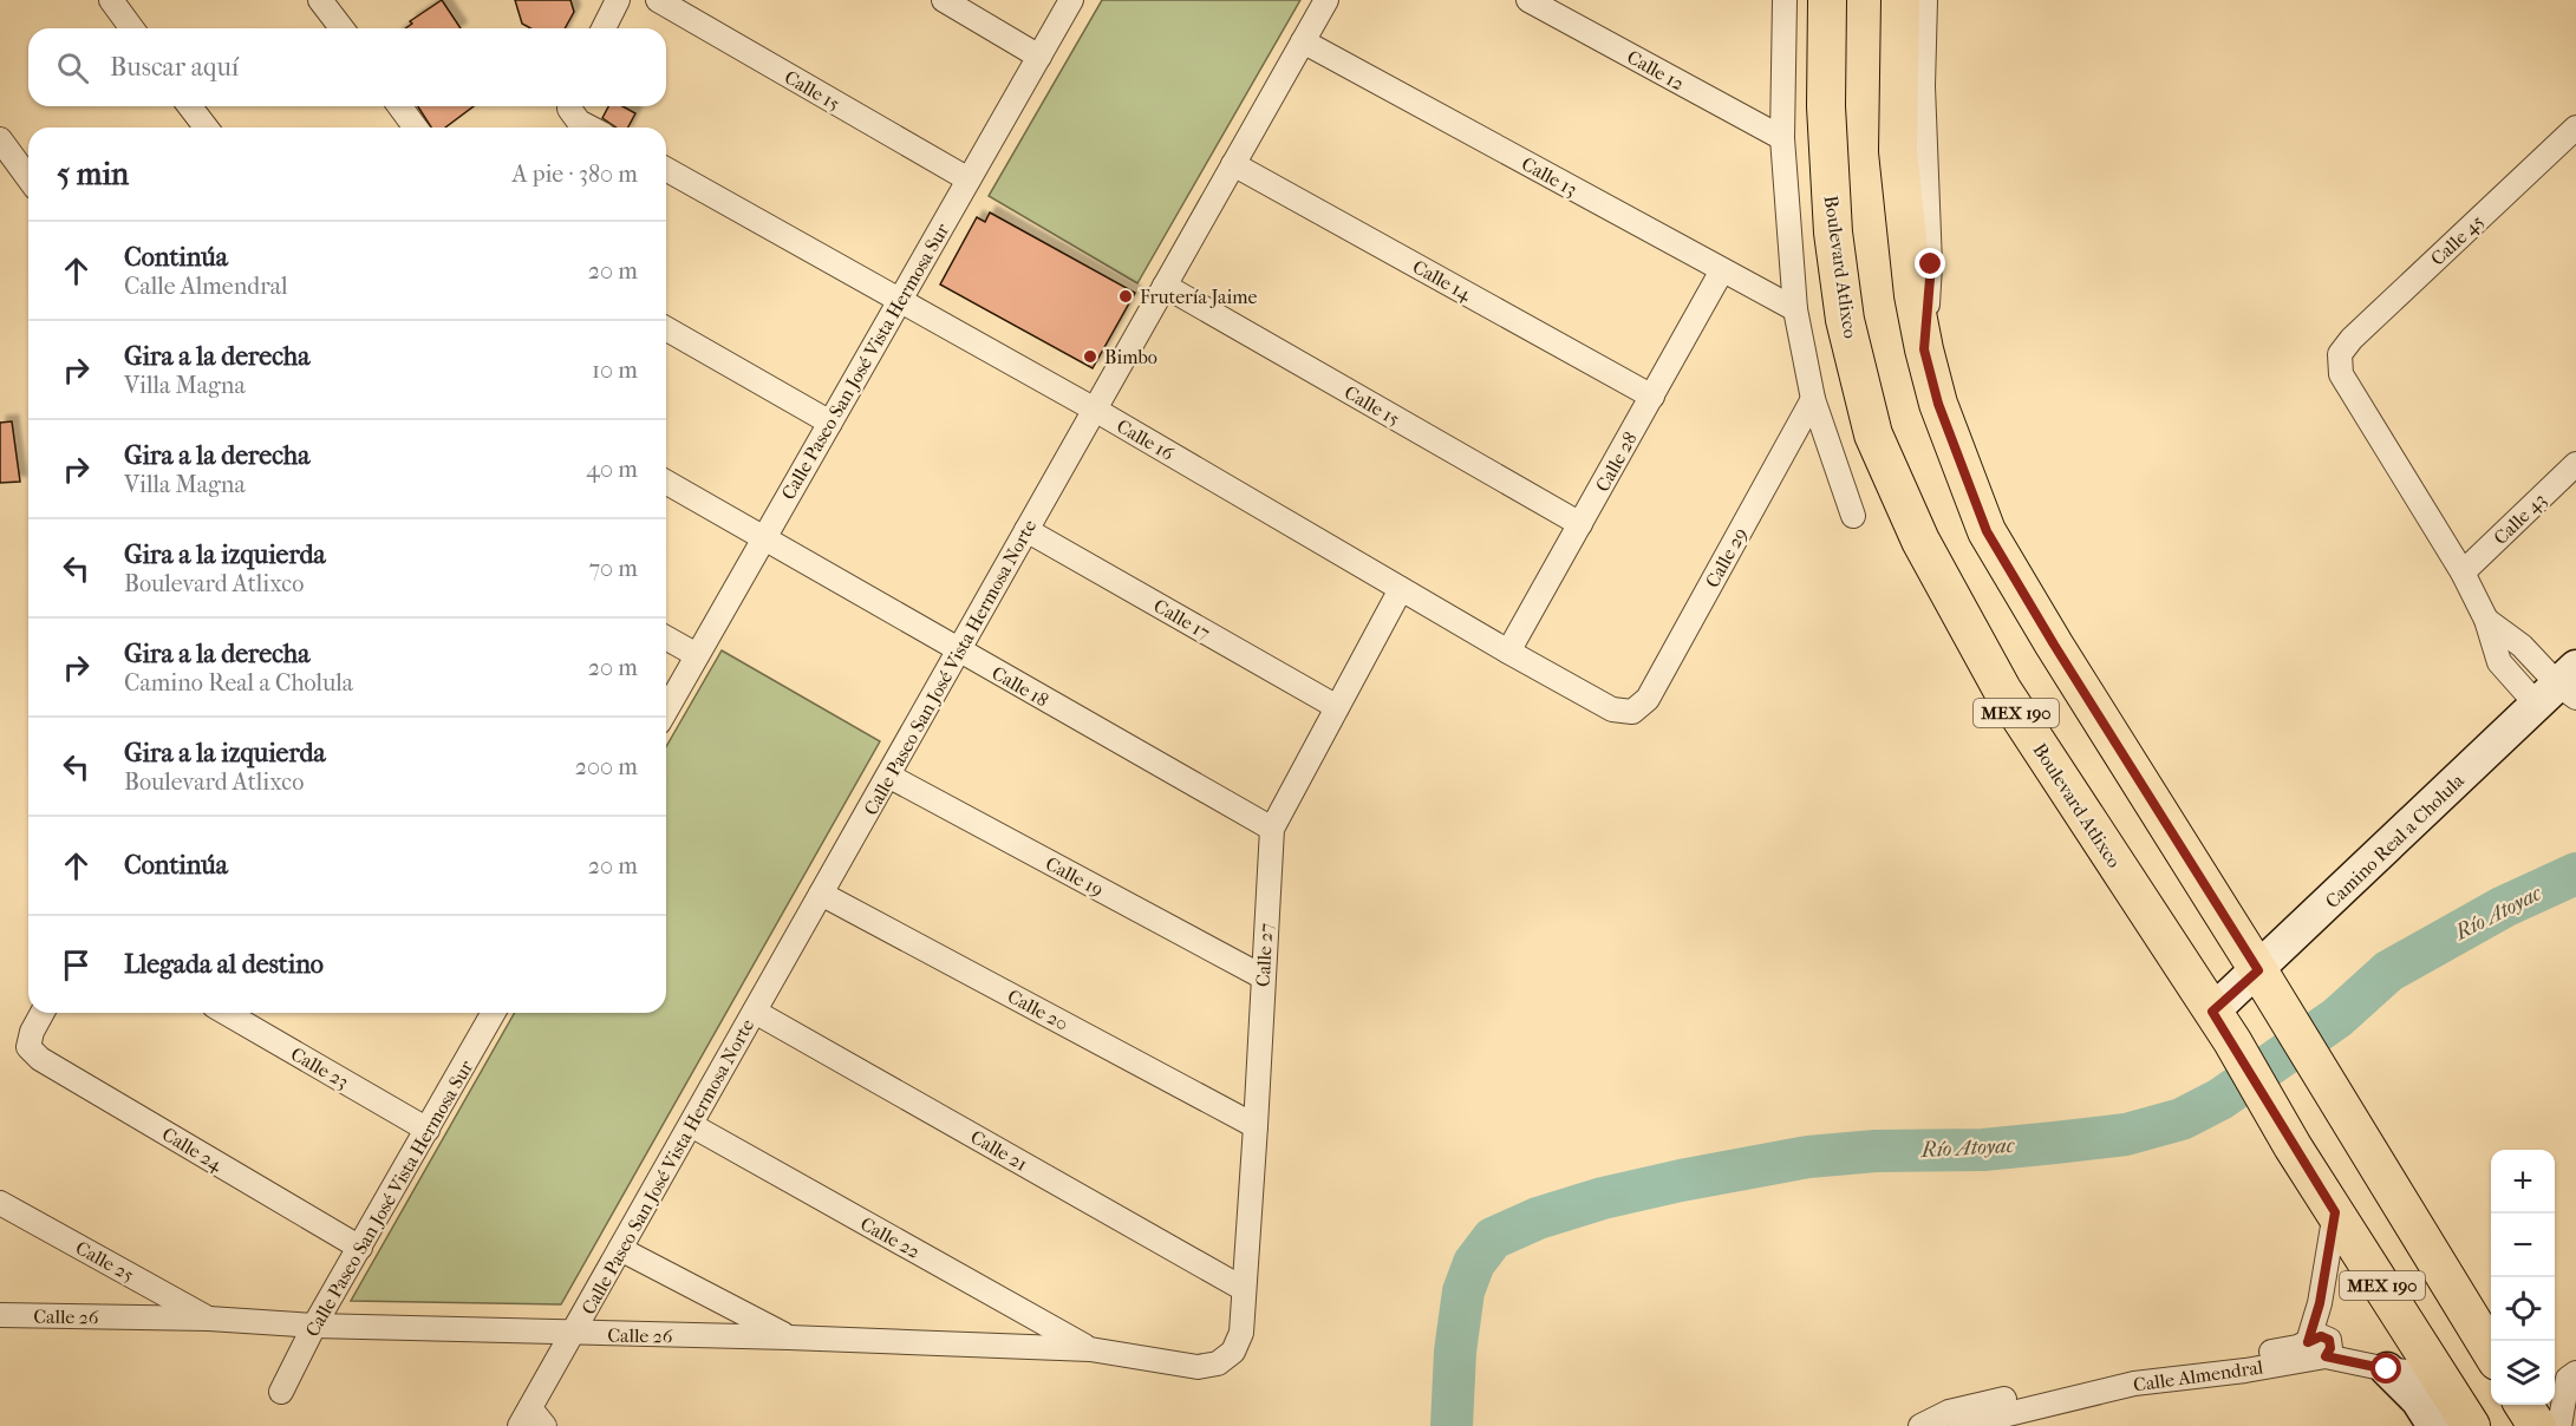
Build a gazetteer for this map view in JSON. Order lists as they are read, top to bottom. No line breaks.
{"streets":{"main road":["Boulevard Atlixco","MEX 190","Camino Real a Cholula"],"street":["Calle 12","Calle 15","Calle 13","Calle 45","Calle 14","Calle Paseo San José Vista Hermosa Sur","Calle 16","Calle 28","Calle 43","Calle 29","Calle 17","Calle Paseo San José Vista Hermosa Norte","Calle 18","Calle 19","Calle 27","Calle 20","Calle 23","Calle 24","Calle 21","Calle 22","Calle 25","Calle 26","Calle Almendral"]},"crossings":[["Calle 15","Calle Paseo San José Vista Hermosa Sur"],["Calle 15","Calle 28"],["Calle 15","Calle Paseo San José Vista Hermosa Norte"],["Calle 13","Calle 28"],["Calle 13","Calle Paseo San José Vista Hermosa Norte"],["Calle 45","Calle 43"],["Boulevard Atlixco","Camino Real a Cholula"],["Boulevard Atlixco","Calle Almendral"],["Calle 14","Calle 28"],["Calle 14","Calle Paseo San José Vista Hermosa Norte"],["Calle Paseo San José Vista Hermosa Sur","Calle 16"],["Calle Paseo San José Vista Hermosa Sur","Calle 18"],["Calle Paseo San José Vista Hermosa Sur","Calle 23"],["Calle Paseo San José Vista Hermosa Sur","Calle 24"],["Calle Paseo San José Vista Hermosa Sur","Calle 26"],["Calle 16","Calle 28"],["Calle 16","Calle 29"],["Calle 16","Calle Paseo San José Vista Hermosa Norte"],["Calle 16","Calle 27"],["Calle 17","Calle Paseo San José Vista Hermosa Norte"],["Calle 17","Calle 27"],["Calle Paseo San José Vista Hermosa Norte","Calle 18"],["Calle Paseo San José Vista Hermosa Norte","Calle 19"],["Calle Paseo San José Vista Hermosa Norte","Calle 20"],["Calle Paseo San José Vista Hermosa Norte","Calle 21"],["Calle Paseo San José Vista Hermosa Norte","Calle 22"],["Calle Paseo San José Vista Hermosa Norte","Calle 26"],["Calle 18","Calle 27"],["MEX 190","Camino Real a Cholula"],["Calle 19","Calle 27"],["Calle 27","Calle 20"],["Calle 27","Calle 21"],["Calle 27","Calle 26"],["Calle 22","Calle 26"],["Calle 25","Calle 26"]],"water":["Río Atoyac"],"places":["Frutería Jaime","Bimbo"],"page":{"search":"Buscar aquí","heading":["5 min","A pie · 380 m"],"list":[["Continúa","Calle Almendral","20 m"],["Gira a la derecha","Villa Magna","10 m"],["Gira a la derecha","Villa Magna","40 m"],["Gira a la izquierda","Boulevard Atlixco","70 m"],["Gira a la derecha","Camino Real a Cholula","20 m"],["Gira a la izquierda","Boulevard Atlixco","200 m"],["Continúa","20 m"],"Llegada al destino"],"map_buttons":["+","−"]}}
